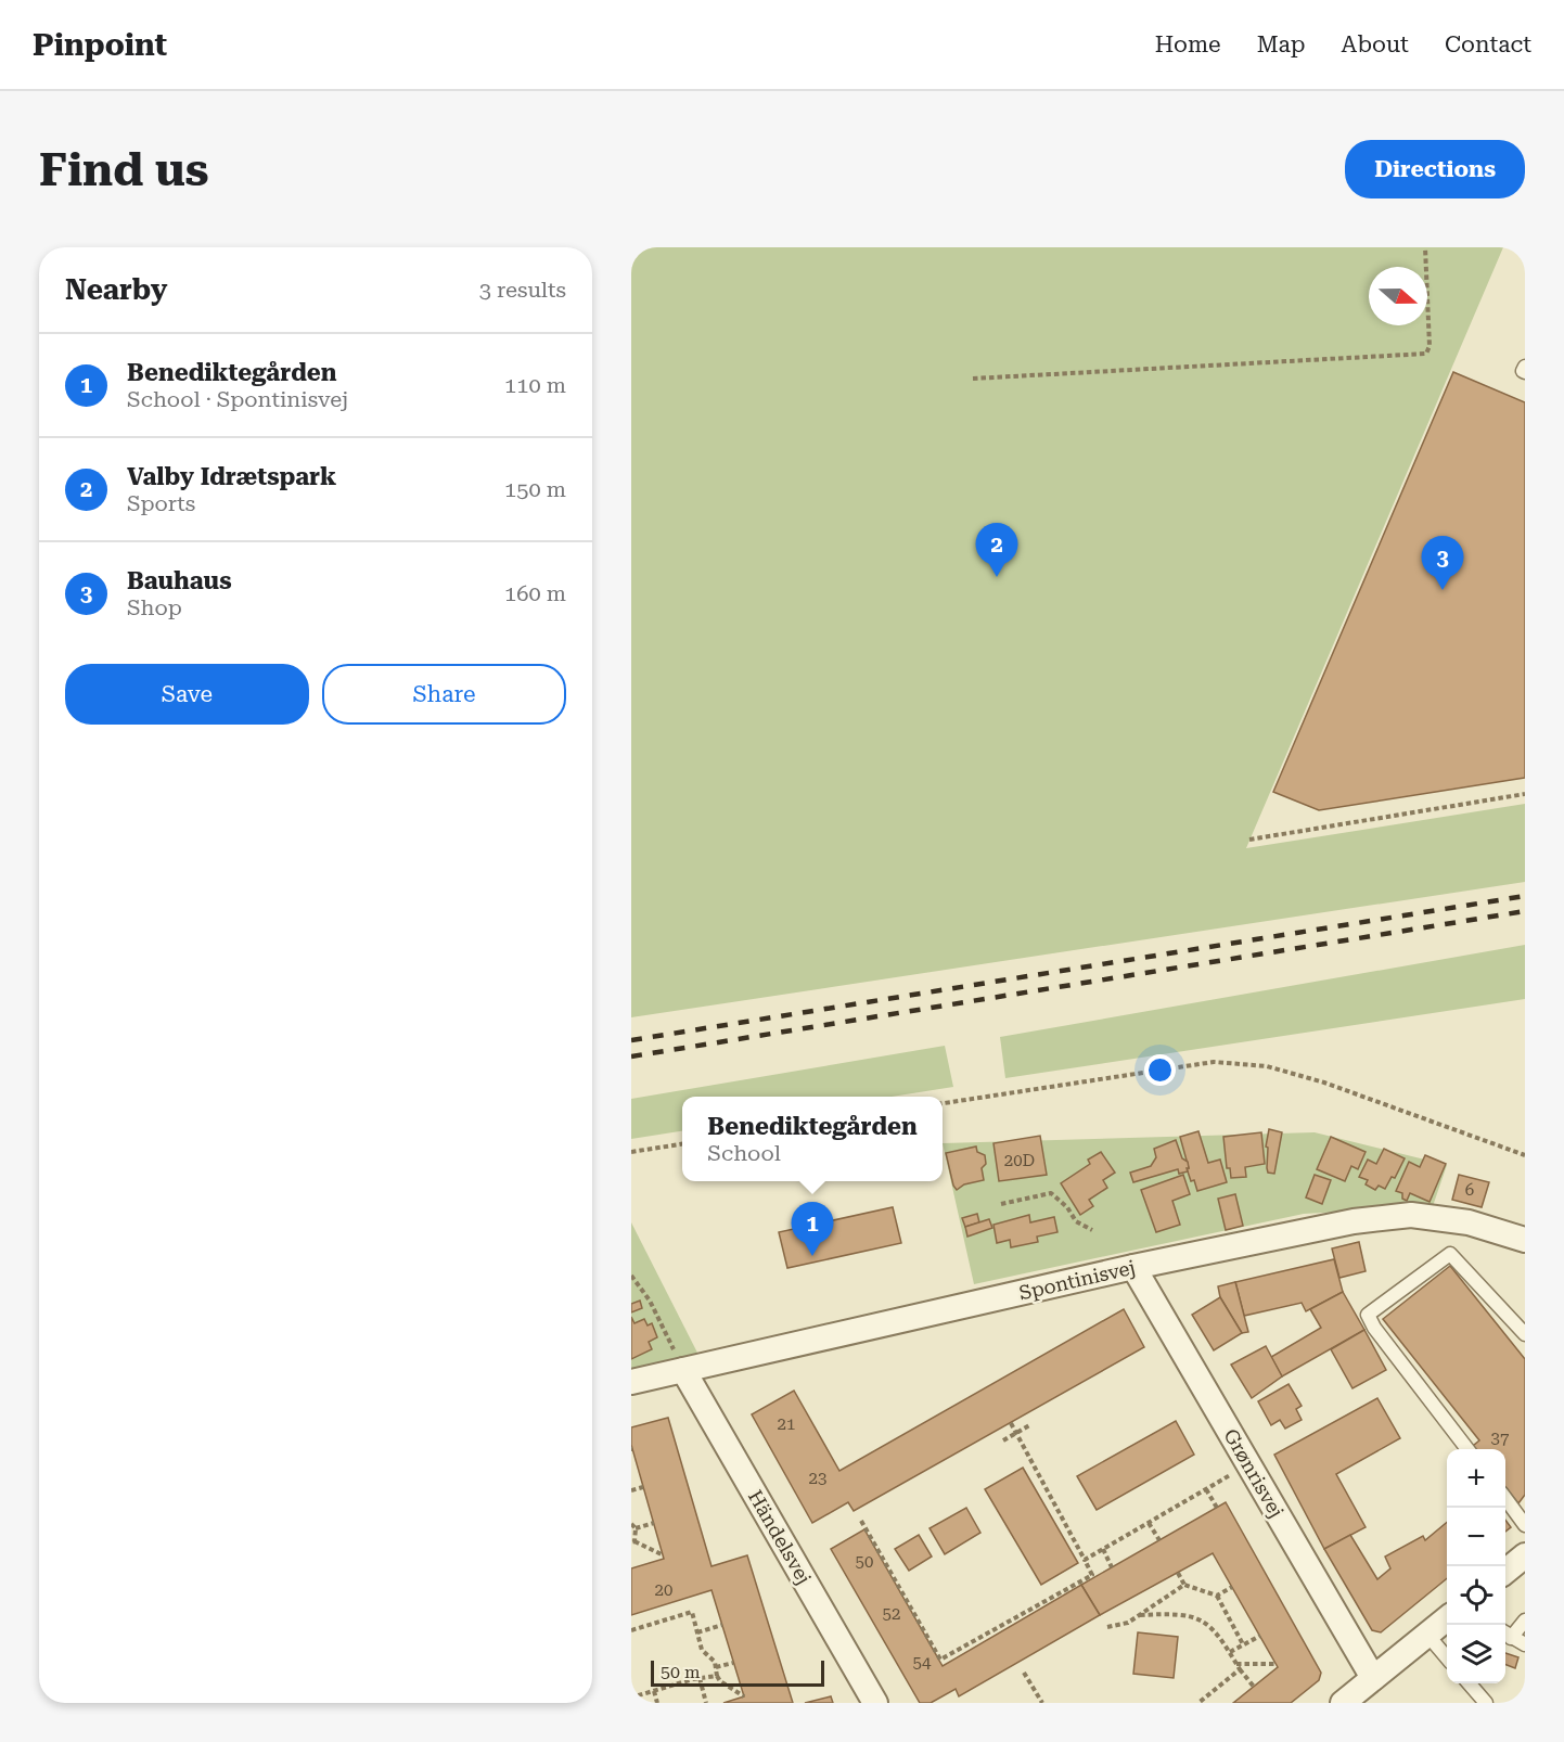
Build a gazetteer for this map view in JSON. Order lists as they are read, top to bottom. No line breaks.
{"streets":{"street":["Spontinisvej","Grønrisvej","Händelsvej"]},"crossings":[["Spontinisvej","Grønrisvej"],["Spontinisvej","Händelsvej"]],"house_numbers":["20D","6","21","37","23","50","20","52","54"],"scale_bar":"50 m","north":"right","page":{"header":"Pinpoint","nav":["Home","Map","About","Contact"],"buttons":["Directions",["Save","Share"]],"title":"Find us","heading":["Nearby","3 results"],"list":[{"mark":"1","name":"Benediktegården","note":"School · Spontinisvej","value":"110 m"},{"mark":"2","name":"Valby Idrætspark","note":"Sports","value":"150 m"},{"mark":"3","name":"Bauhaus","note":"Shop","value":"160 m"}],"pins":["2","3","1"],"popup":["Benediktegården","School"],"map_buttons":["+","−"],"scale":"50 m"}}
